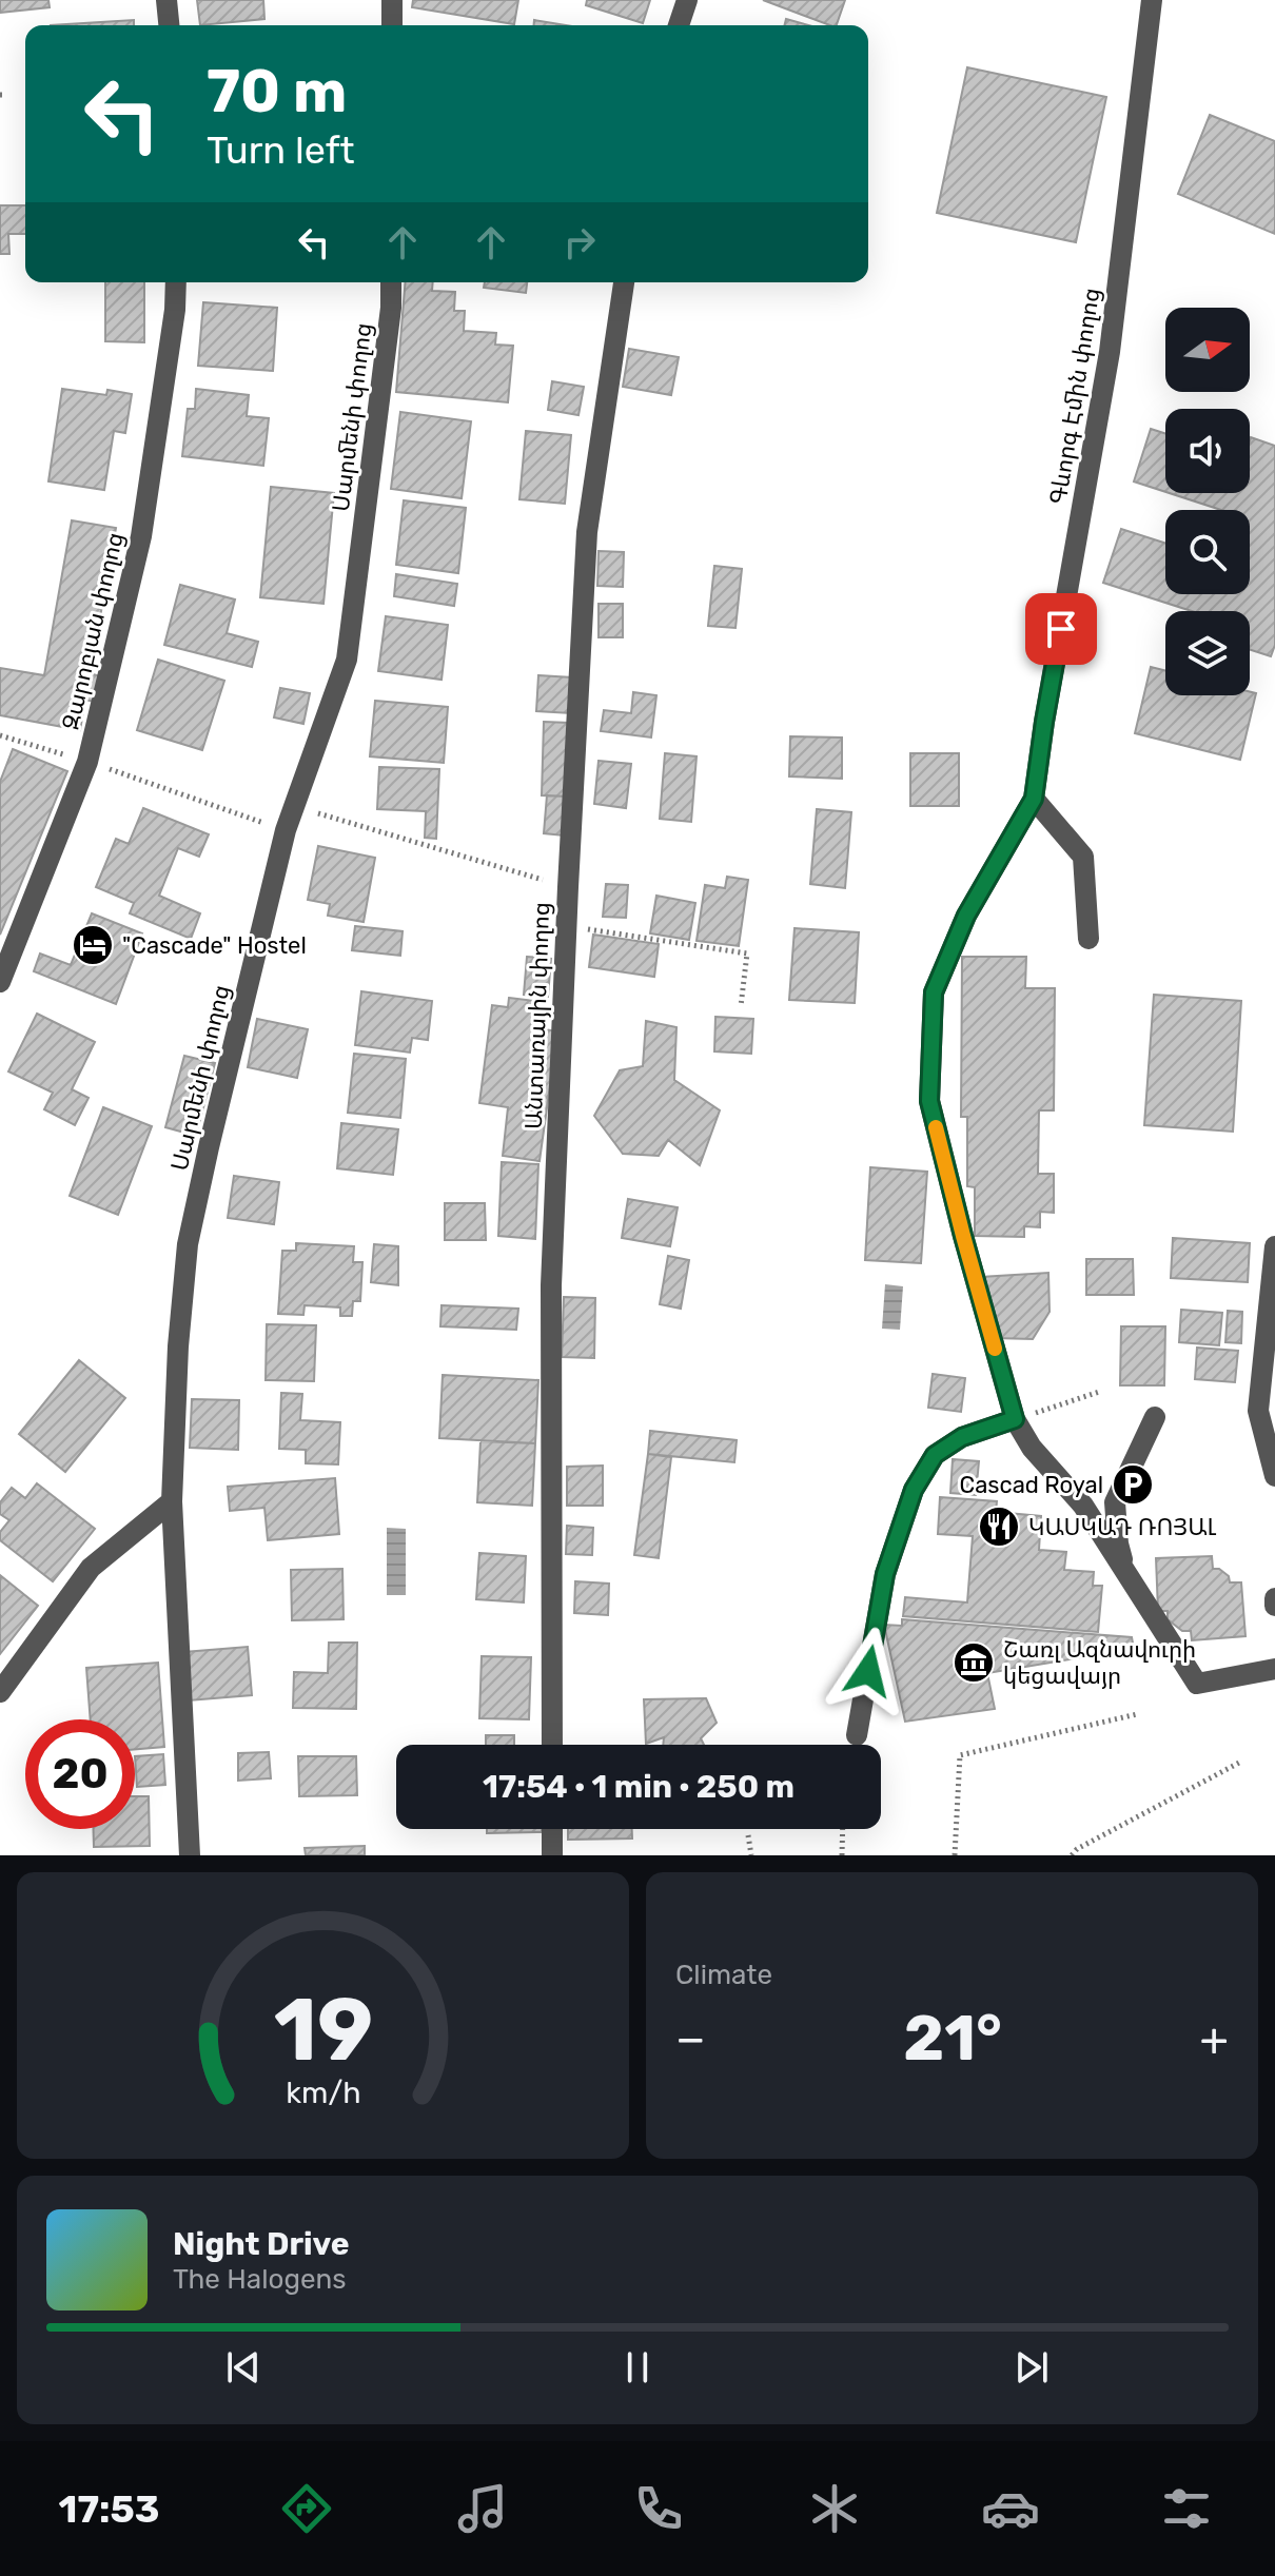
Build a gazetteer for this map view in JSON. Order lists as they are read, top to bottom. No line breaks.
{"streets":{"street":["Գևորգ Էմին փողոց","Սարմենի փողոց","Զարոբյան փողոց","Անտառային փողոց"]},"places":{"hotel":["\"Cascade\" Hostel"],"parking":["Cascad Royal"],"restaurant":["ԿԱՍԿԱԴ ՌՈՅԱԼ"],"museum":["Շառլ Ազնավուրի կեցավայր"]},"north":"right","page":{"turn":["70 m","Turn left"],"limit":"20","trip":"17:54 · 1 min · 250 m","tile":"Climate","heat":["−","21°","+"],"song":["Night Drive","The Halogens"],"tabs":"17:53","gauge":["19","km/h"]}}
